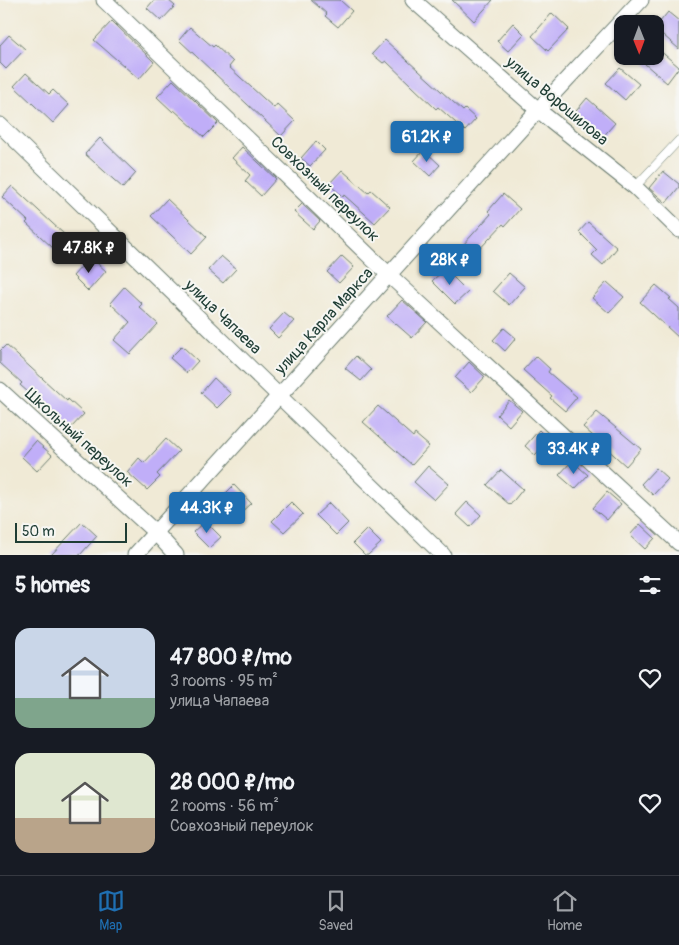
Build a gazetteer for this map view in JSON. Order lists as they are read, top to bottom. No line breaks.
{"streets":{"street":["улица Ворошилова","Совхозный переулок","улица Чапаева","улица Карла Маркса","Школьный переулок"]},"crossings":[["улица Ворошилова","улица Карла Маркса"],["Совхозный переулок","улица Карла Маркса"],["улица Чапаева","улица Карла Маркса"],["улица Карла Маркса","Школьный переулок"]],"scale_bar":"50 m","north":"bottom","page":{"price":["61.2K ₽","47.8K ₽","28K ₽","33.4K ₽","44.3K ₽"],"scale":"50 m","heading":"5 homes","list":[{"name":"47 800 ₽/mo","note":"3 rooms · 95 m² · улица Чапаева"},{"name":"28 000 ₽/mo","note":"2 rooms · 56 m² · Совхозный переулок"}],"tabs":["Map","Saved","Home"]}}
